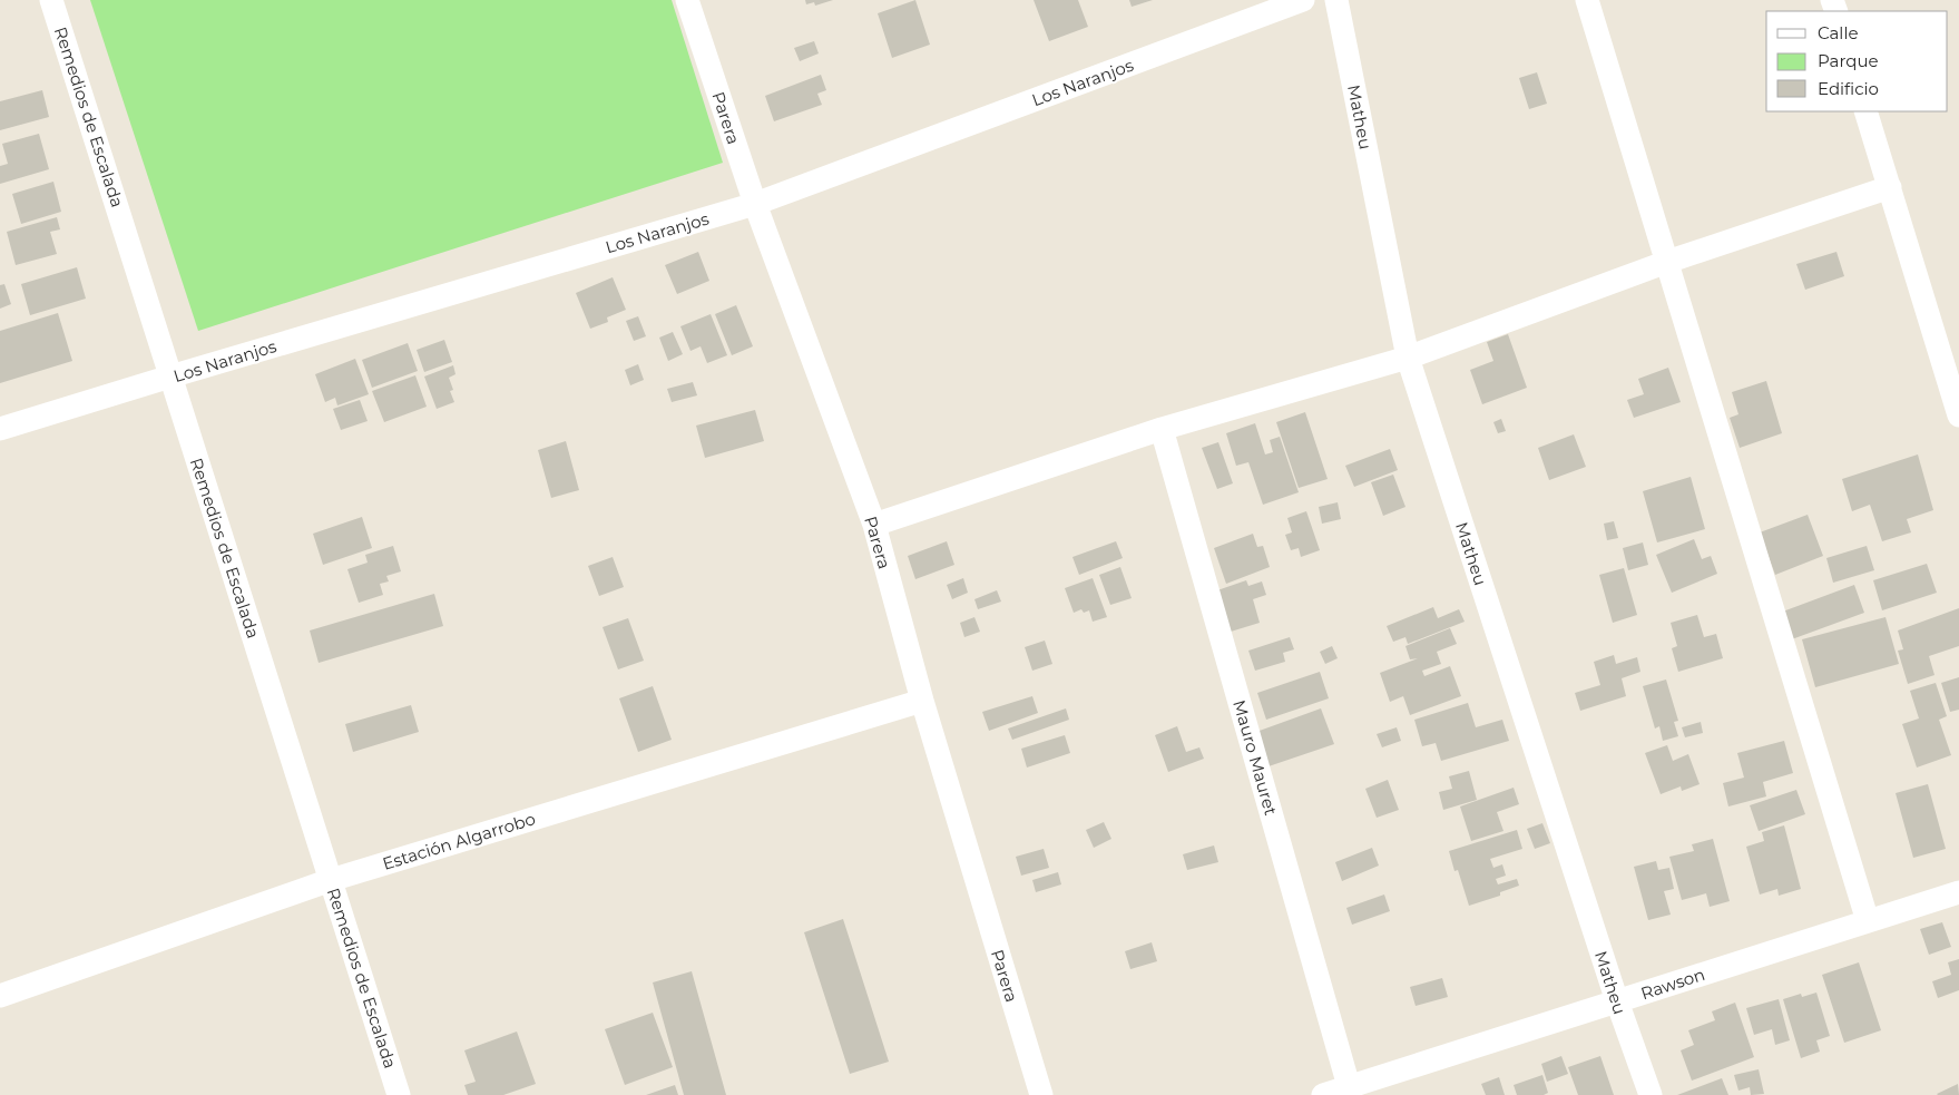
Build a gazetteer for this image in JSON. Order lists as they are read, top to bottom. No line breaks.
{"streets":{"street":["Los Naranjos","Remedios de Escalada","Matheu","Parera","Mauro Mauret","Estación Algarrobo","Rawson"]},"crossings":[["Los Naranjos","Remedios de Escalada"],["Los Naranjos","Parera"],["Remedios de Escalada","Estación Algarrobo"],["Matheu","Rawson"],["Parera","Estación Algarrobo"],["Mauro Mauret","Rawson"]],"legend":["Calle","Parque","Edificio"]}
